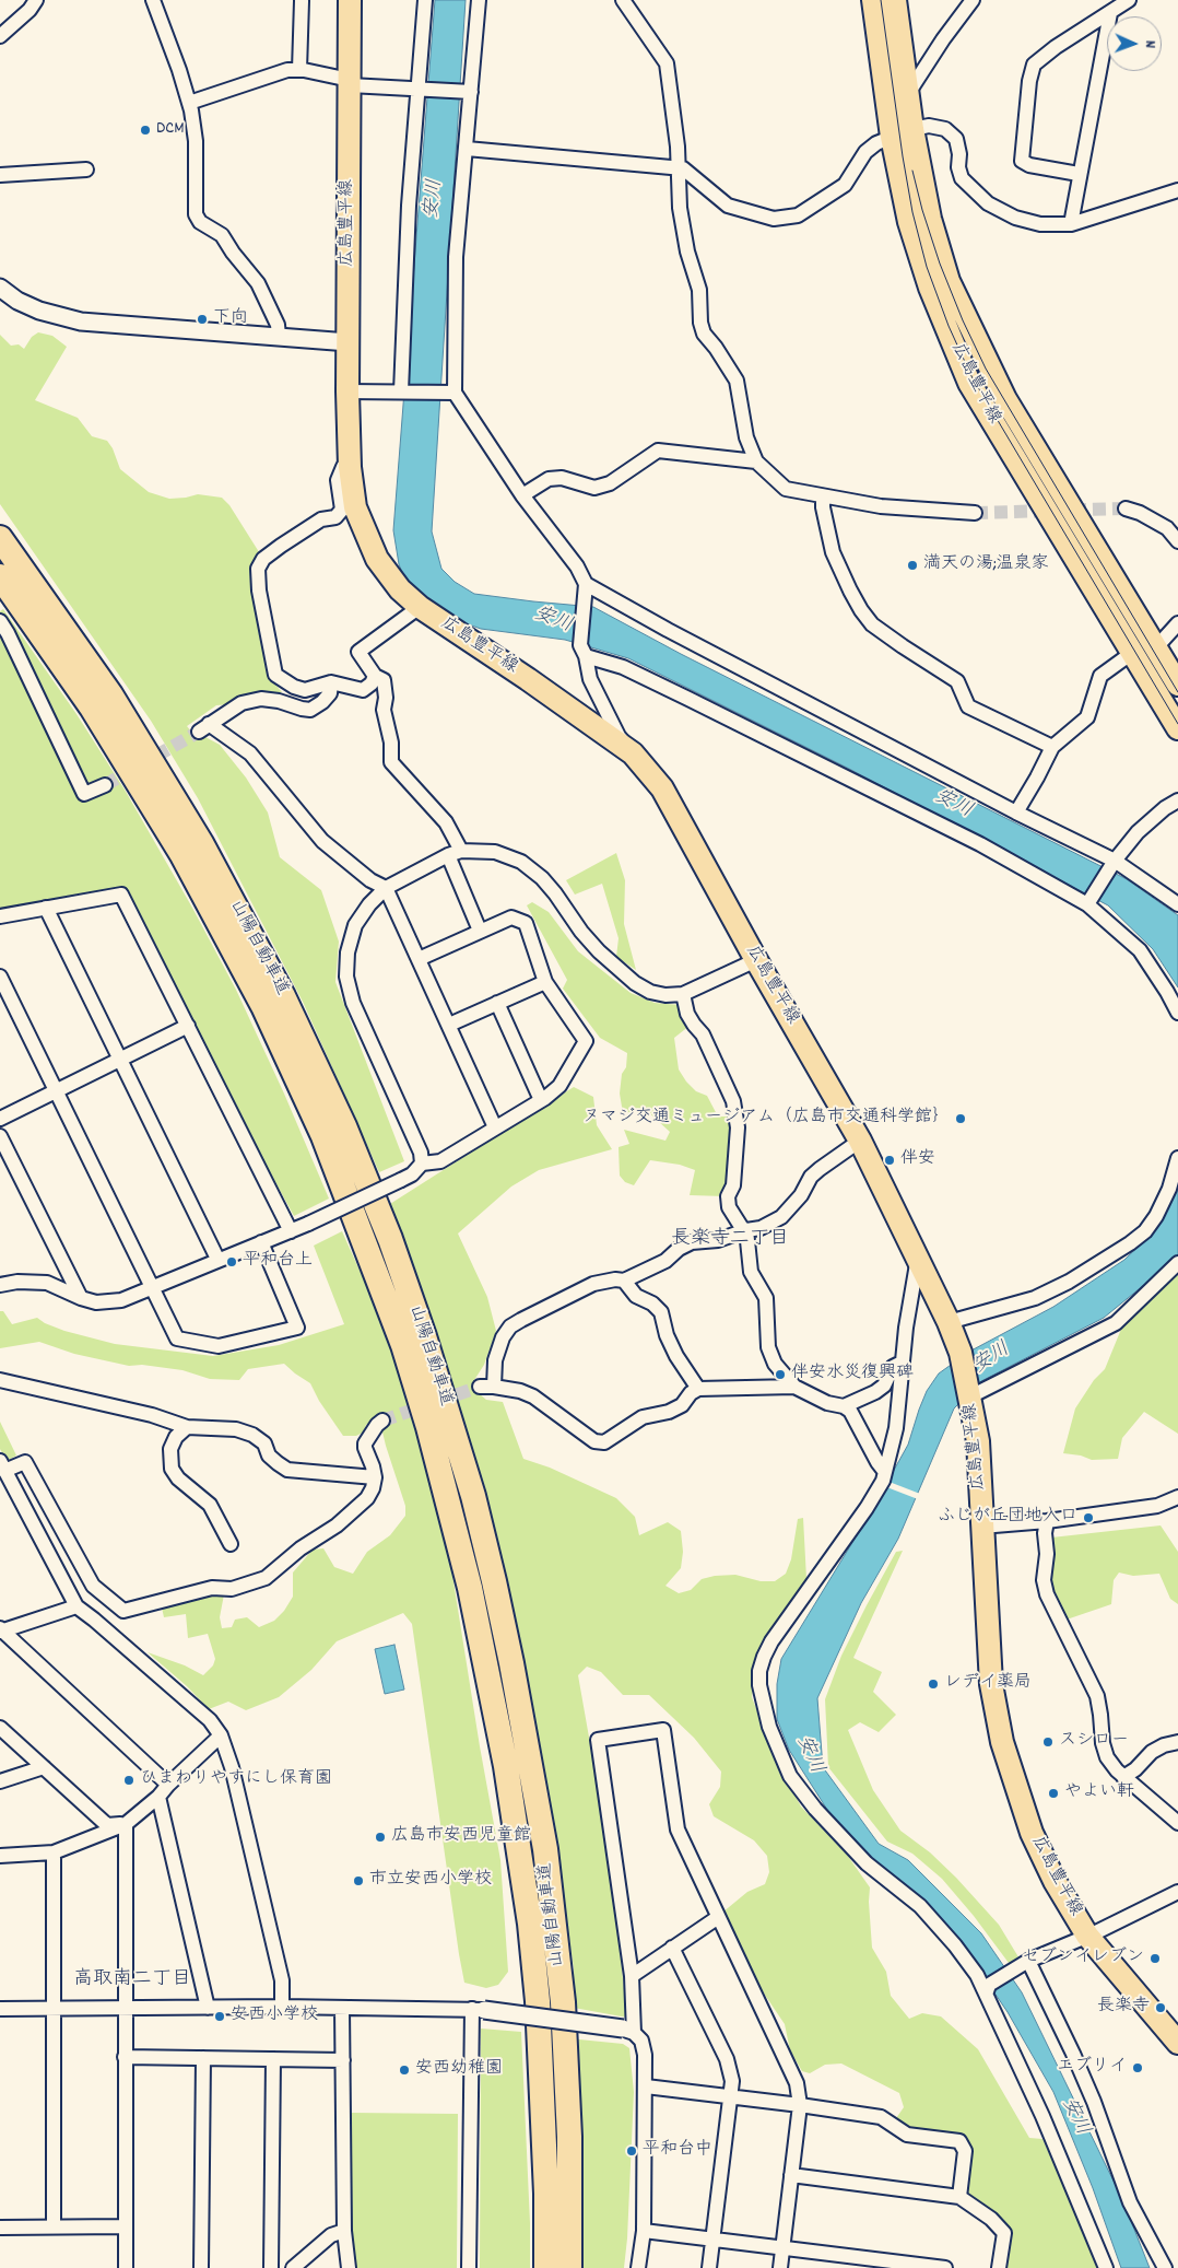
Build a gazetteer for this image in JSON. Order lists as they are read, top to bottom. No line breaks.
{"streets":{"highway":["山陽自動車道"],"main road":["広島豊平線"]},"districts":["長楽寺二丁目","高取南二丁目"],"water":["安川"],"places":["DCM","下向","満天の湯;温泉家","ヌマジ交通ミュージアム（広島市交通科学館｝","伴安","平和台上","伴安水災復興碑","ふじが丘団地入口","レデイ薬局","スシロー","ひまわりやすにし保育園","やよい軒","広島市安西児童館","市立安西小学校","セブンイレブン","長楽寺","安西小学校","エブリイ","安西幼稚園","平和台中"],"north":"right"}
